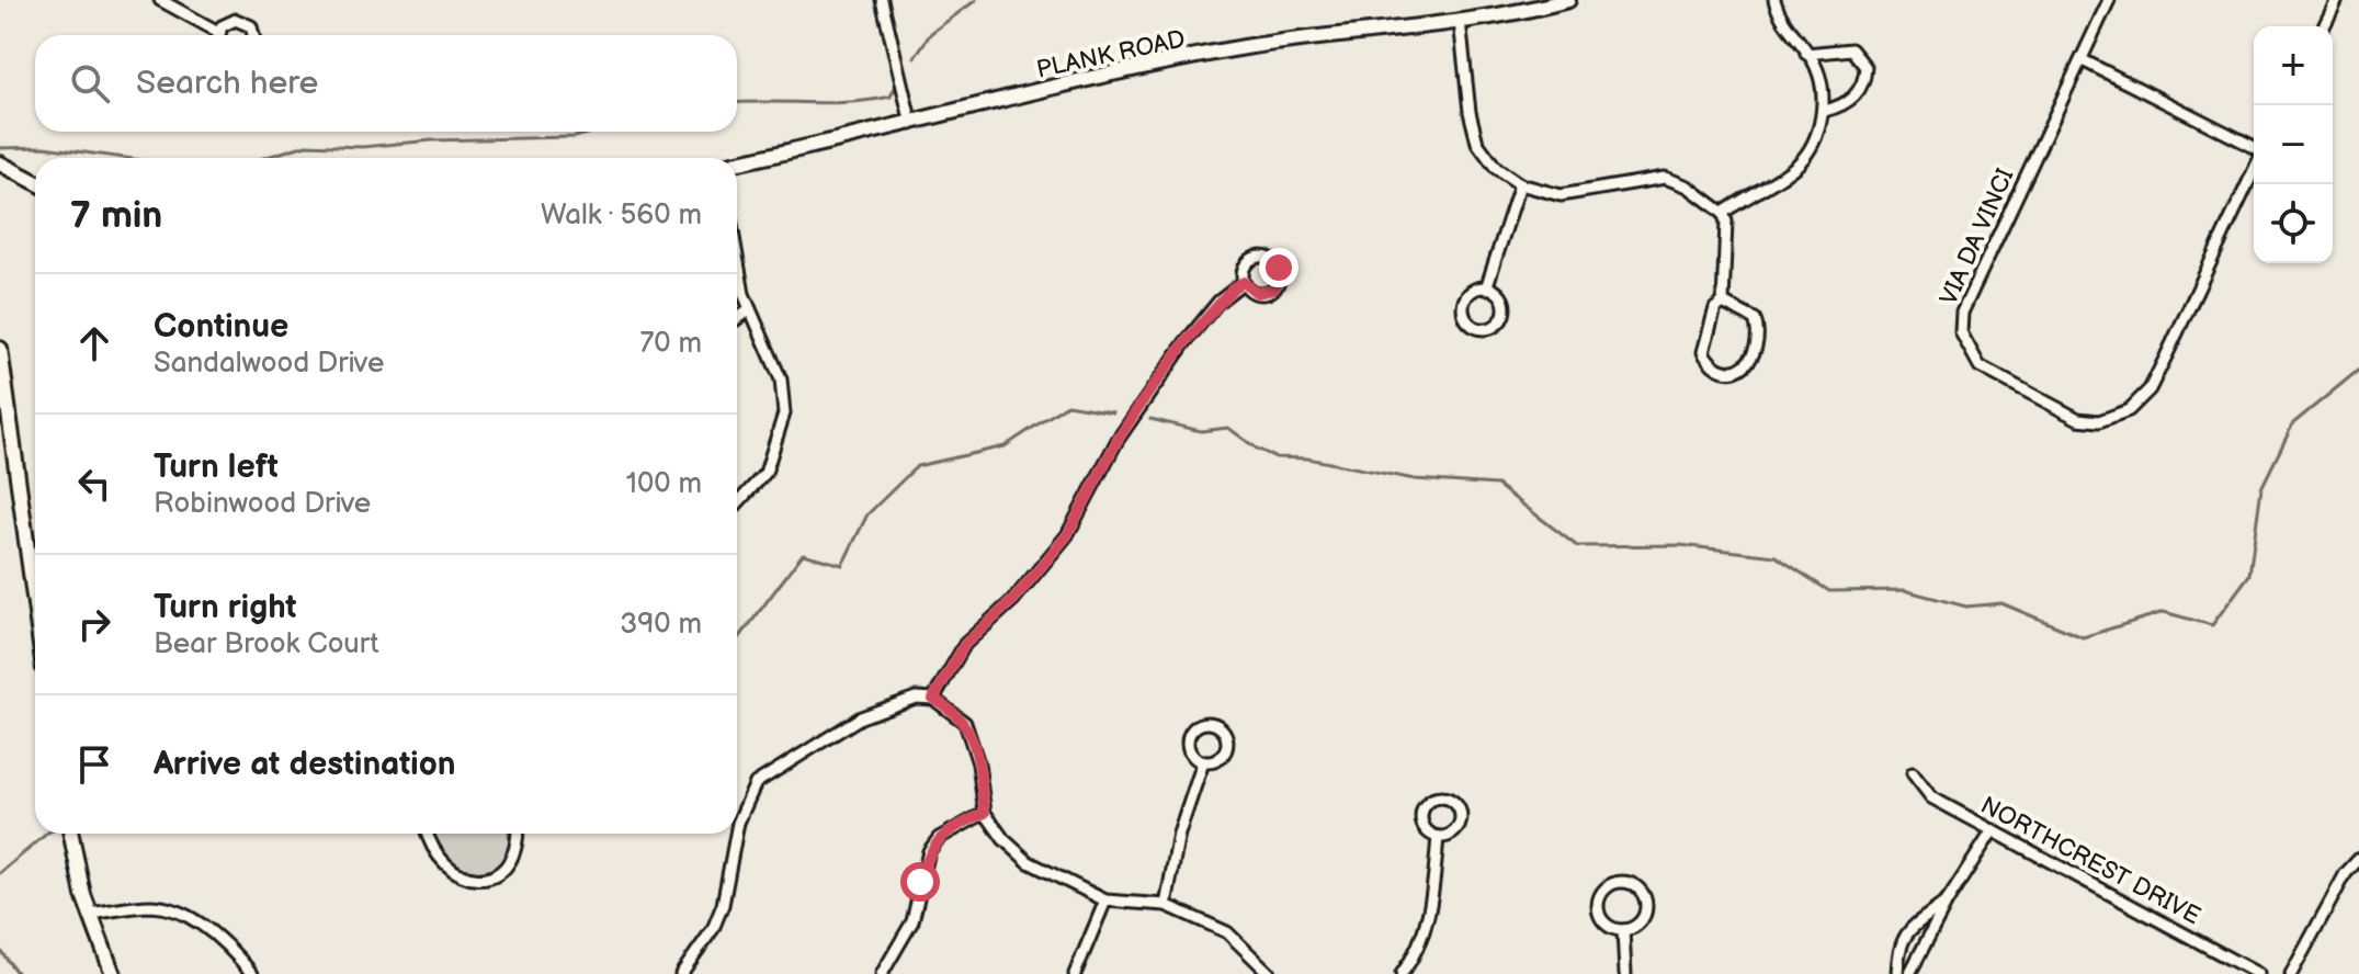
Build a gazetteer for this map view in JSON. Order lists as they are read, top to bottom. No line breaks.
{"streets":{"street":["PLANK ROAD","VIA DA VINCI","NORTHCREST DRIVE"]},"page":{"map_buttons":["+","−"],"search":"Search here","heading":["7 min","Walk · 560 m"],"list":[["Continue","Sandalwood Drive","70 m"],["Turn left","Robinwood Drive","100 m"],["Turn right","Bear Brook Court","390 m"],"Arrive at destination"]}}
